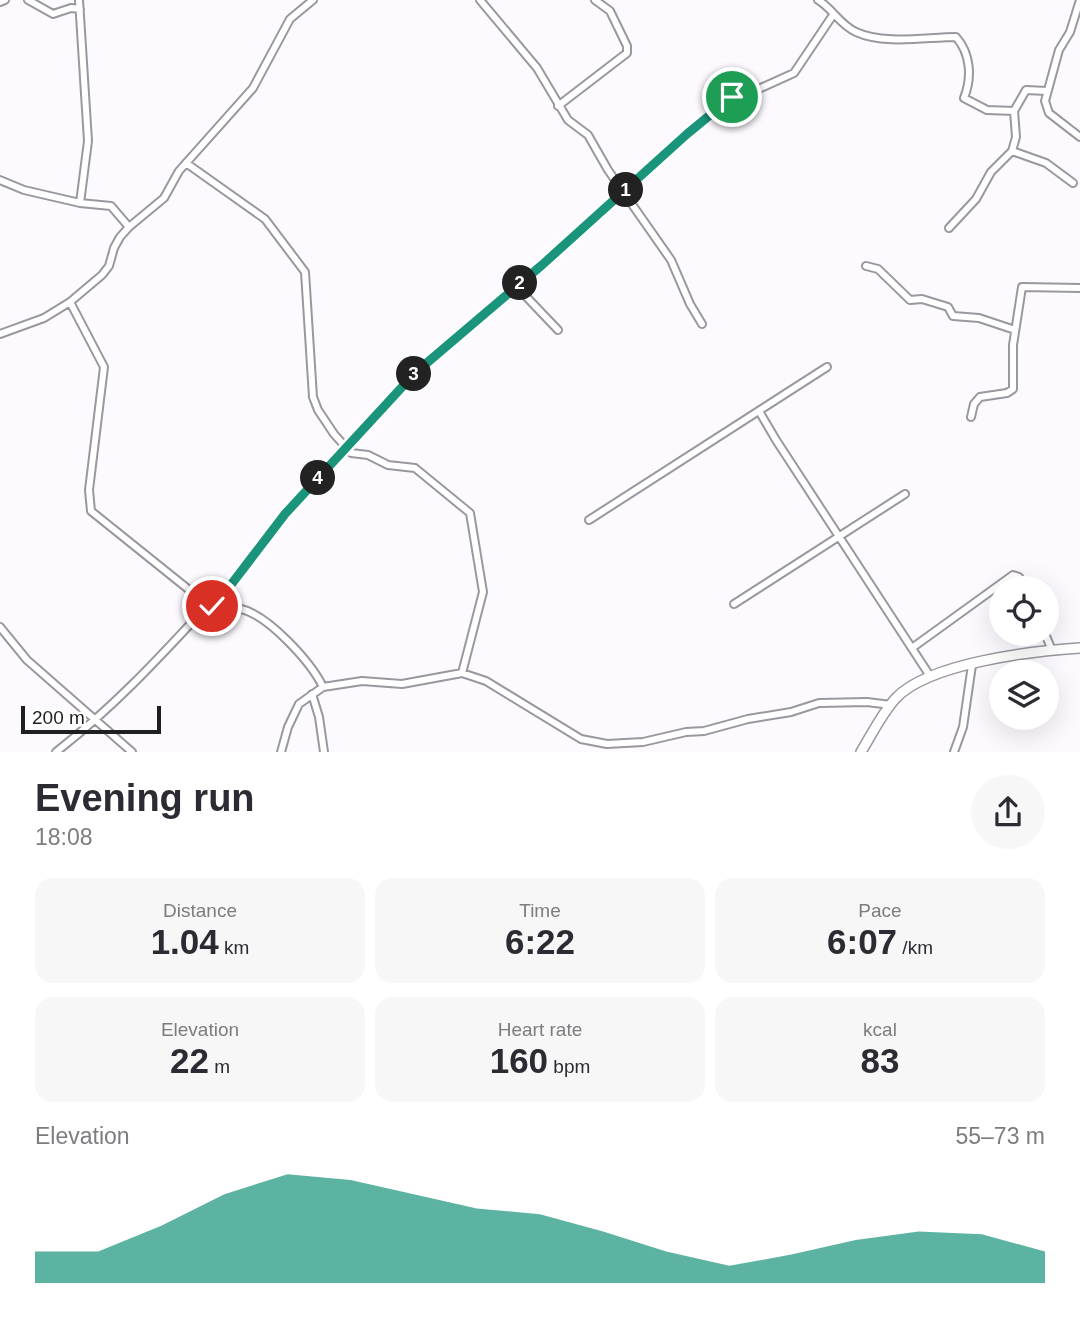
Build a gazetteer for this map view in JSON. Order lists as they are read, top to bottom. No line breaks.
{"scale_bar":"200 m","page":{"pins":["1","2","3","4"],"scale":"200 m","heading":["Evening run","18:08"],"stats":[["Distance","1.04 km"],["Time","6:22"],["Pace","6:07 /km"],["Elevation","22 m"],["Heart rate","160 bpm"],["kcal","83"]],"chart":["Elevation","55–73 m"]}}
